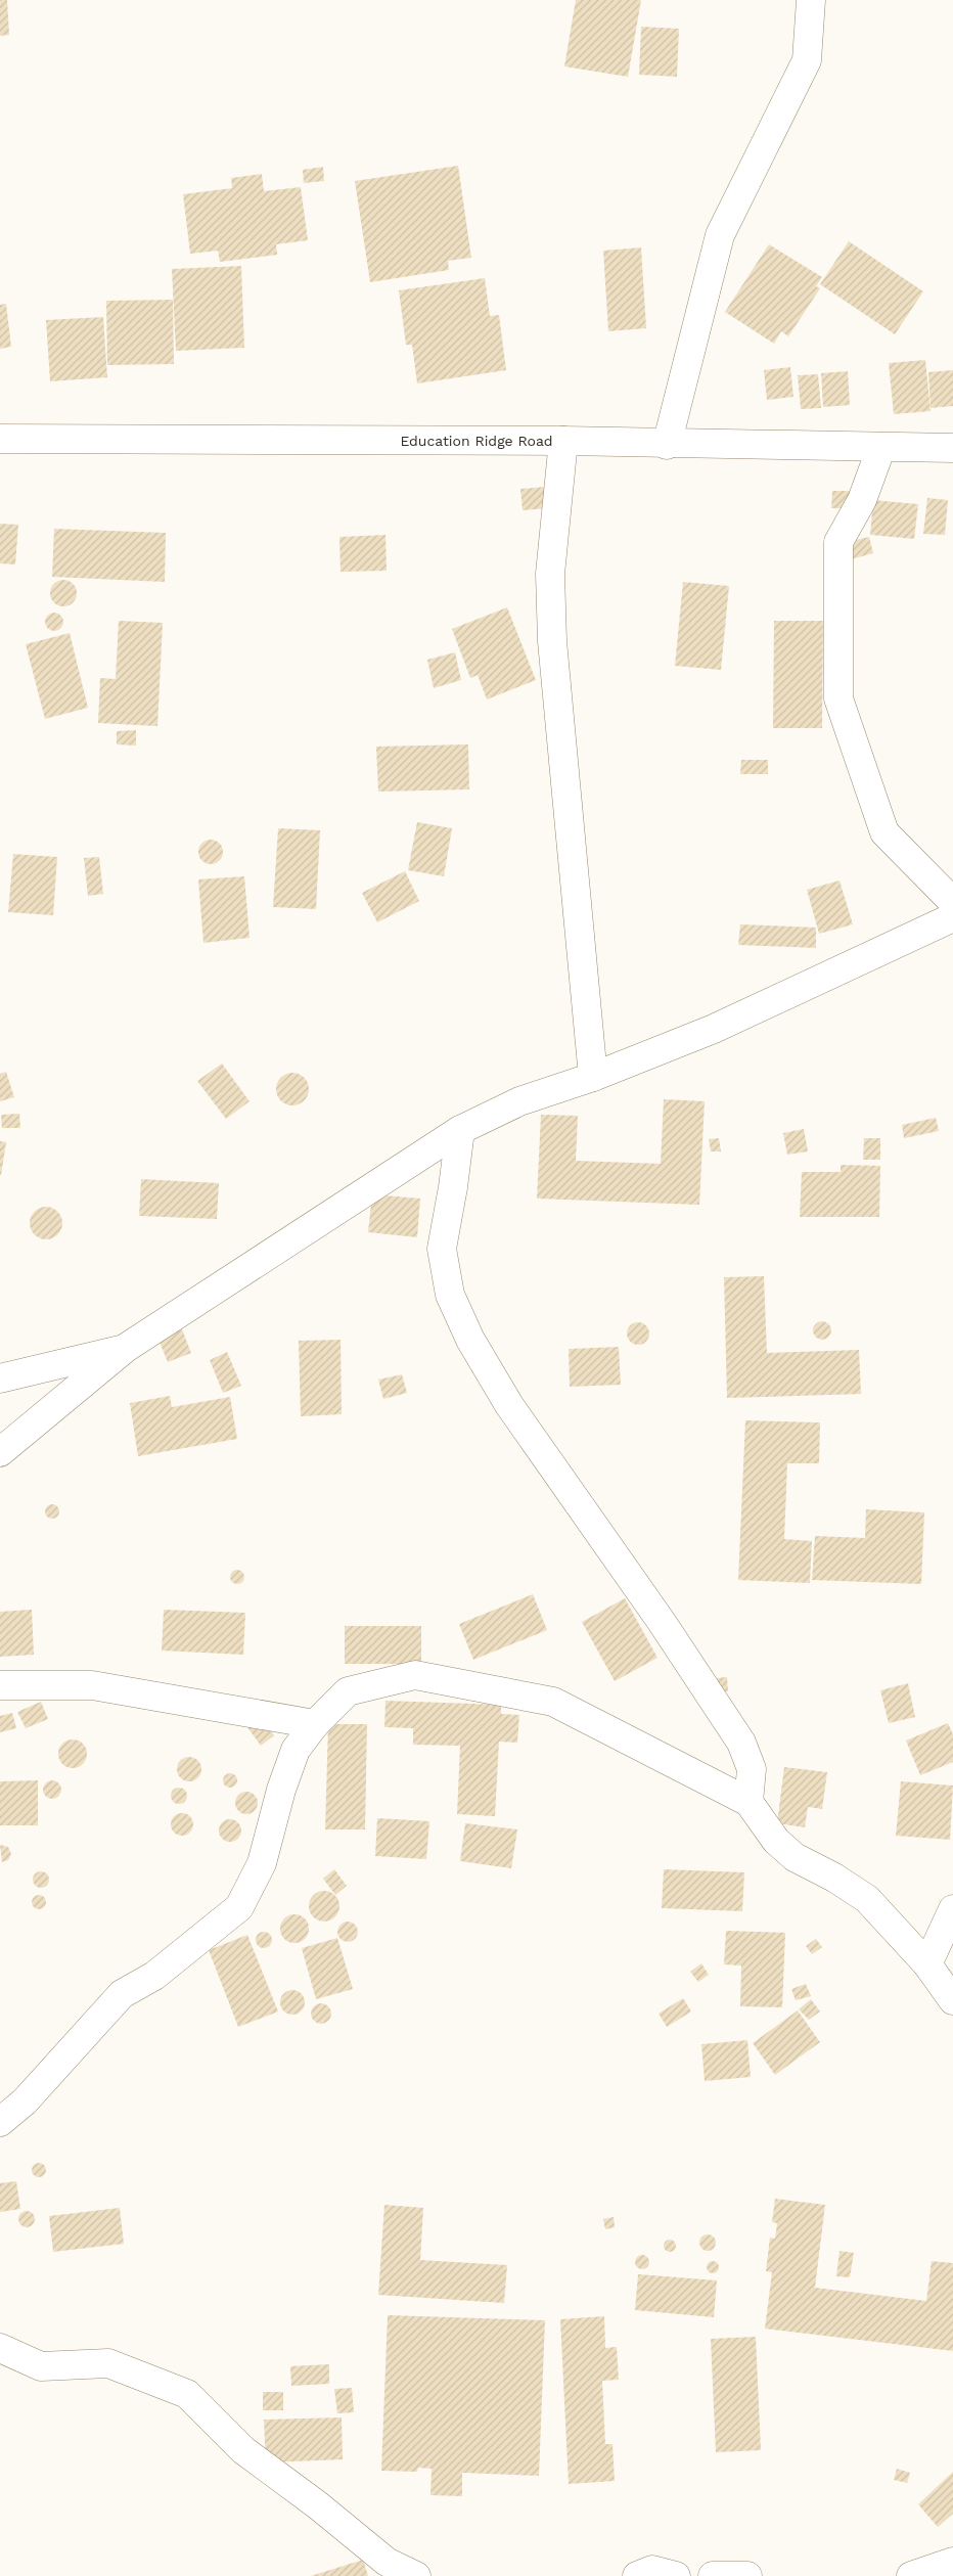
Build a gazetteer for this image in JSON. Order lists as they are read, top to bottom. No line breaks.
{"streets":{"street":["Education Ridge Road"]}}
